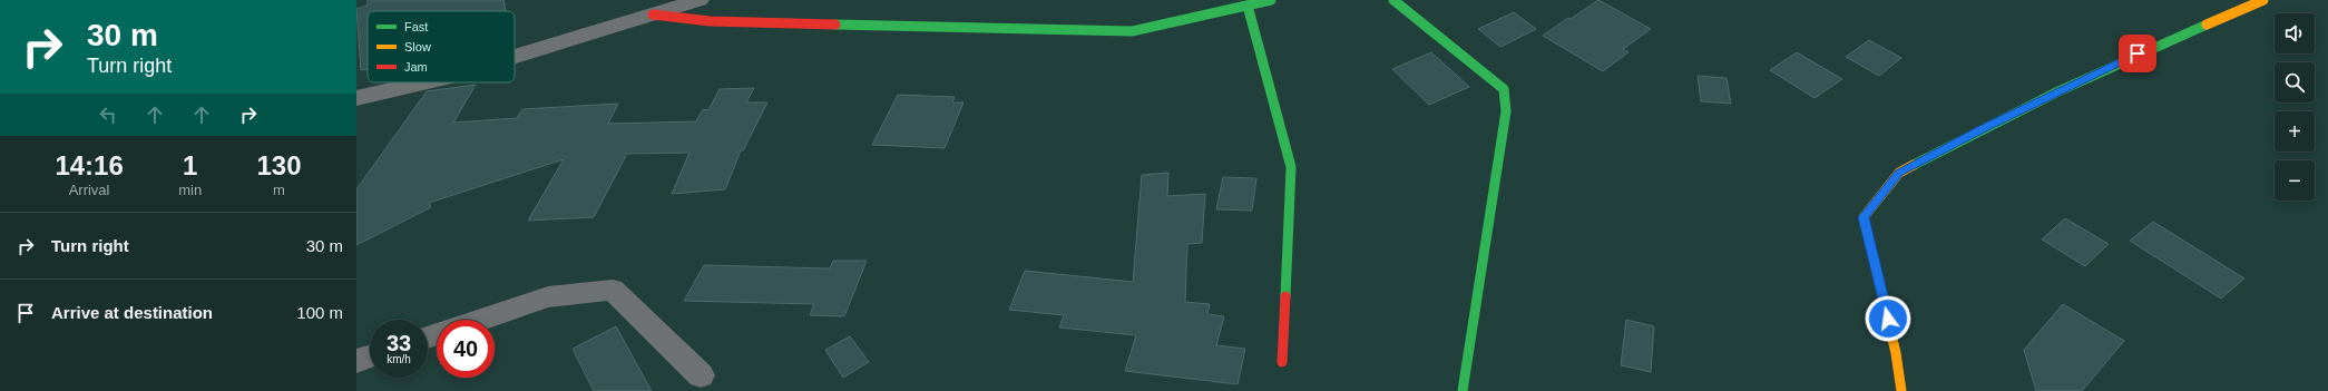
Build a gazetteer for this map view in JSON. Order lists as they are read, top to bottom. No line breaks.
{"legend":["Fast","Slow","Jam"],"page":{"turn":["30 m","Turn right"],"map_buttons":["+","−"],"eta":["14:16","Arrival","1","min","130","m"],"list":[{"name":"Turn right","value":"30 m"},{"name":"Arrive at destination","value":"100 m"}],"speed":"33 km/h","limit":"40"}}
